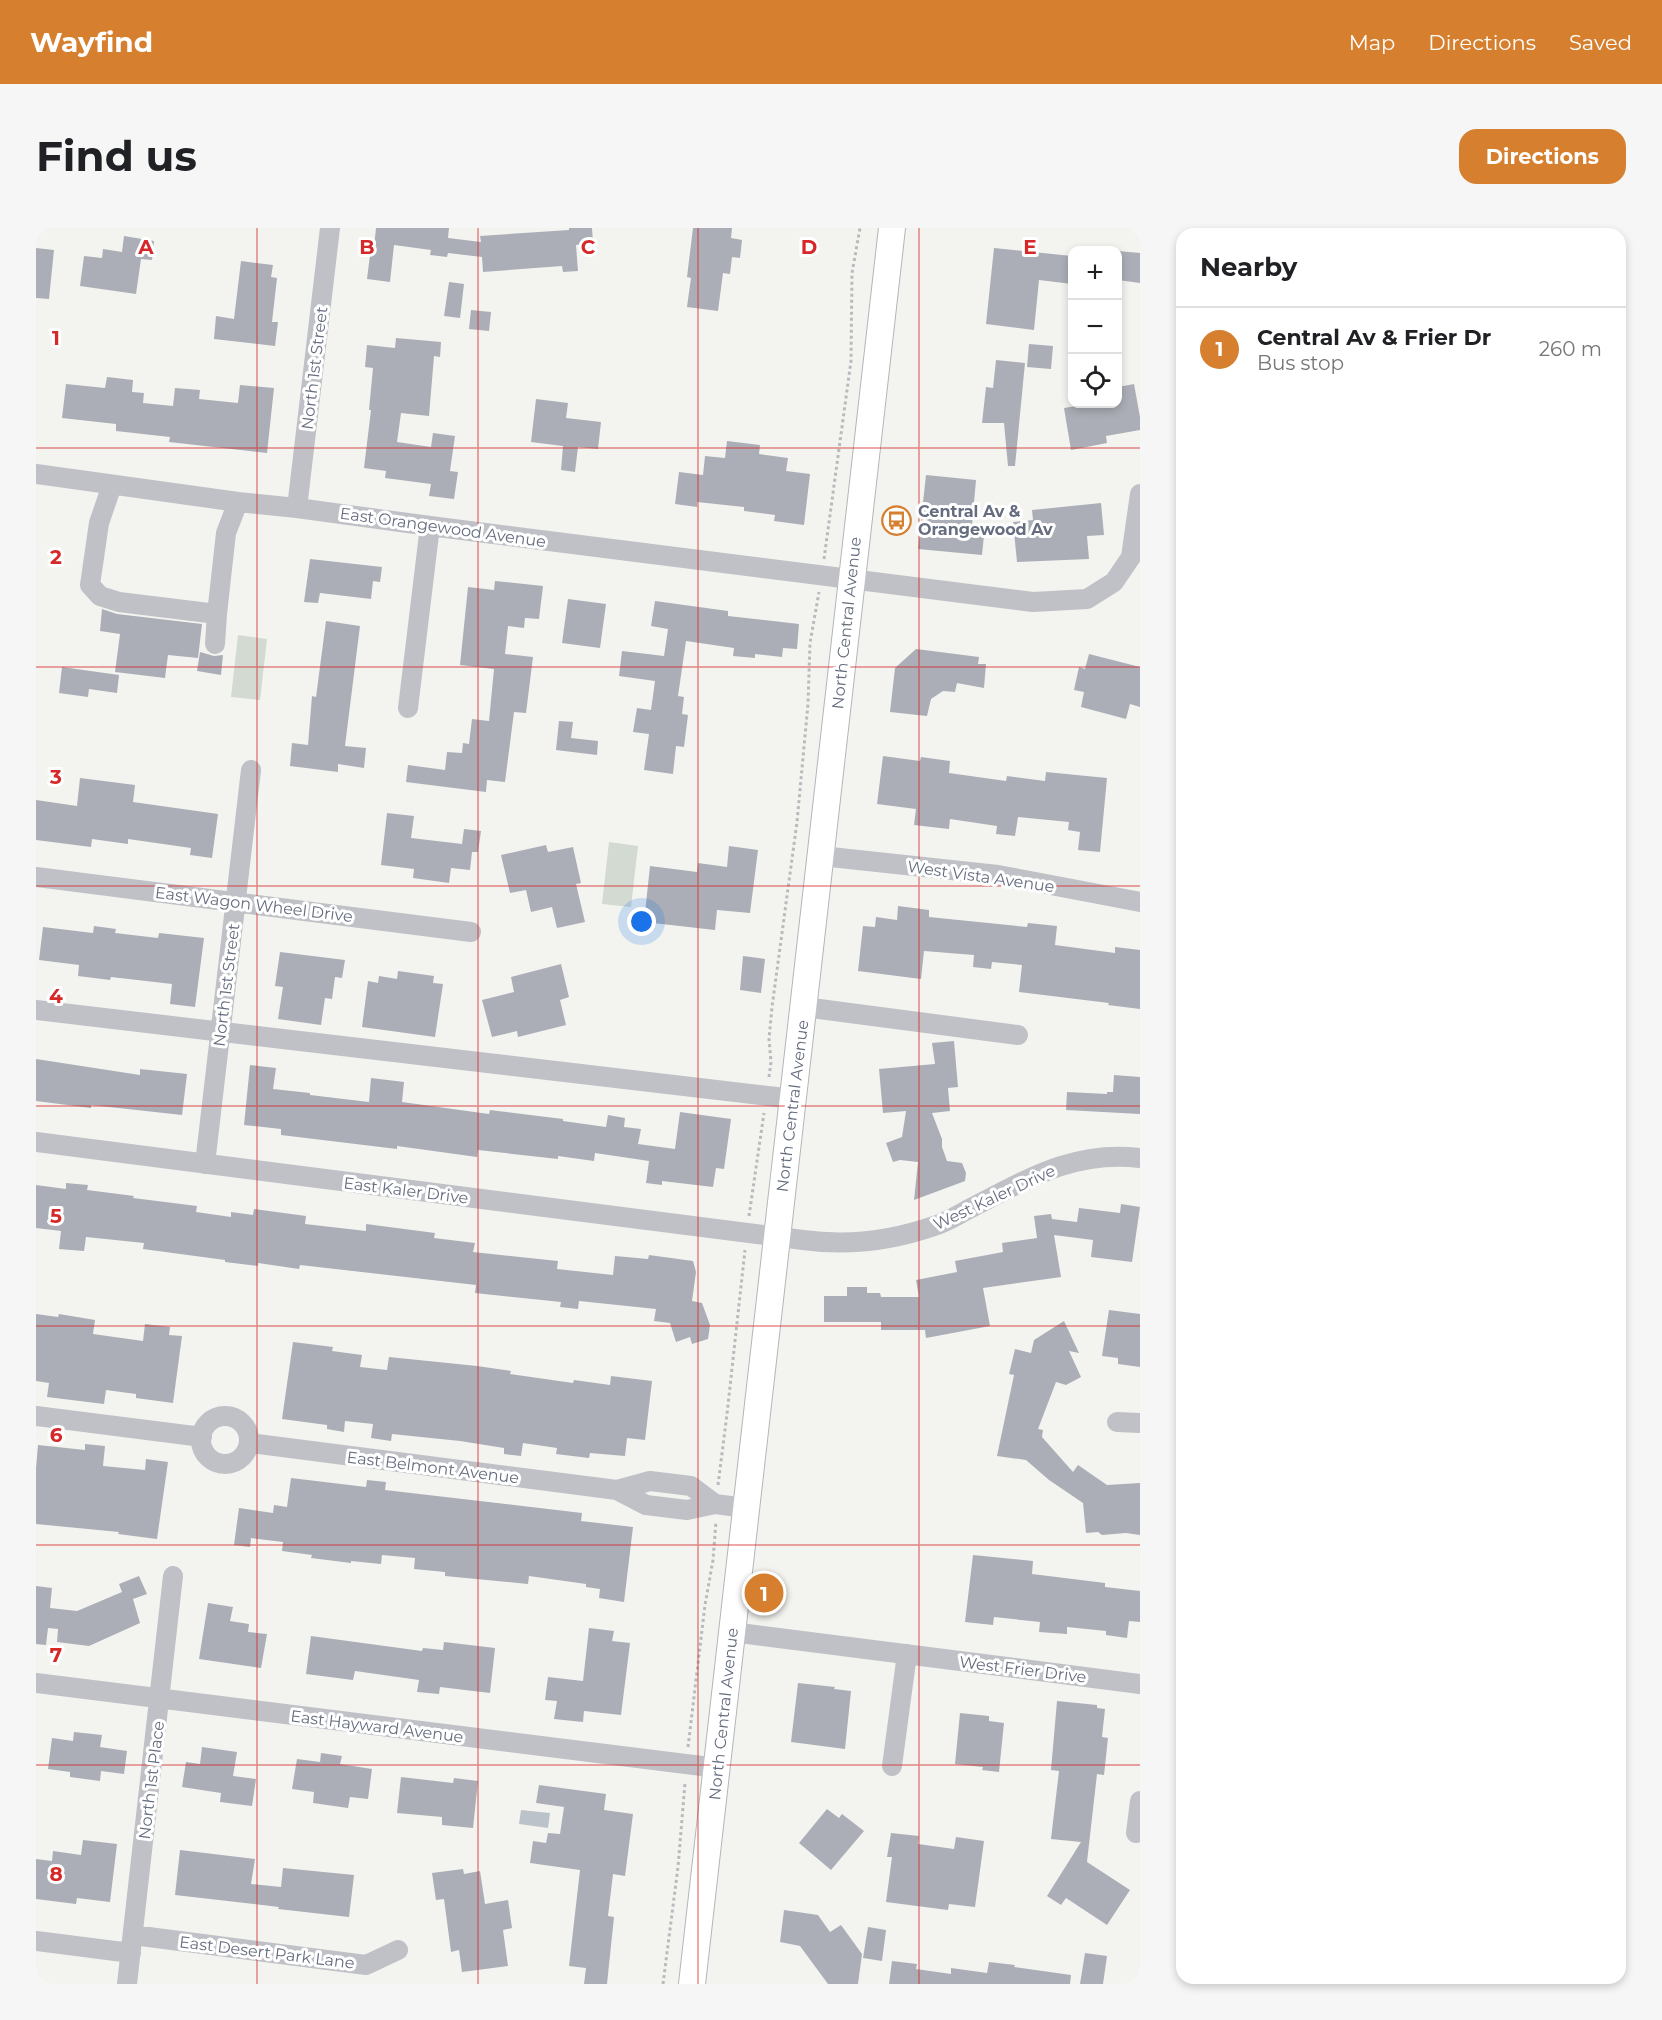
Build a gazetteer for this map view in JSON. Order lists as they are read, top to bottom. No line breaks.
{"streets":{"main road":["North Central Avenue"],"street":["North 1st Street","East Orangewood Avenue","West Vista Avenue","East Wagon Wheel Drive","East Kaler Drive","West Kaler Drive","East Belmont Avenue","West Frier Drive","East Hayward Avenue","North 1st Place","East Desert Park Lane"]},"crossings":[["North 1st Street","East Orangewood Avenue"],["North 1st Street","East Wagon Wheel Drive"],["North 1st Street","East Kaler Drive"],["East Orangewood Avenue","North Central Avenue"],["North Central Avenue","West Vista Avenue"],["North Central Avenue","East Kaler Drive"],["North Central Avenue","West Kaler Drive"],["North Central Avenue","East Belmont Avenue"],["North Central Avenue","West Frier Drive"],["North Central Avenue","East Hayward Avenue"],["East Kaler Drive","West Kaler Drive"],["East Hayward Avenue","North 1st Place"],["North 1st Place","East Desert Park Lane"]],"places":{"bus stop":["Central Av & Orangewood Av"]},"page":{"header":"Wayfind","nav":["Map","Directions","Saved"],"buttons":"Directions","title":"Find us","heading":"Nearby","map_buttons":["+","−"],"list":[{"mark":"1","name":"Central Av & Frier Dr","note":"Bus stop","value":"260 m"}],"pins":"1"},"grid":{"columns":["A","B","C","D","E"],"rows":["1","2","3","4","5","6","7","8"]}}
